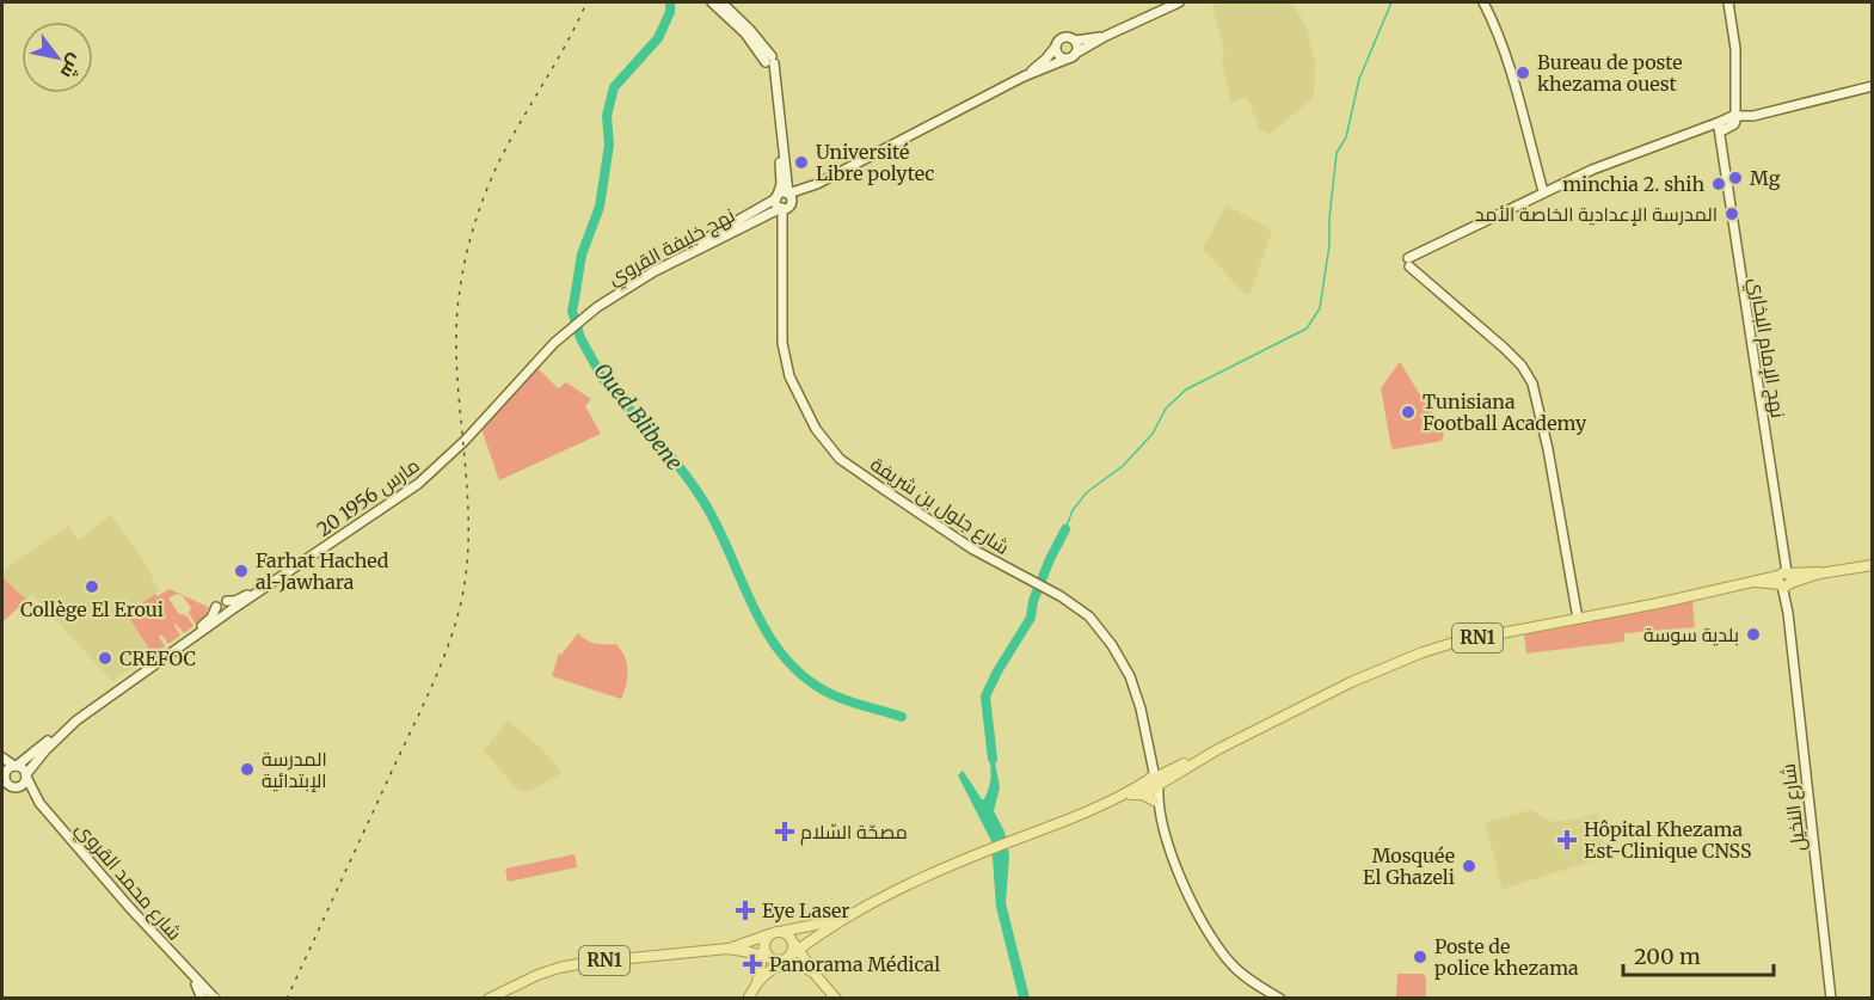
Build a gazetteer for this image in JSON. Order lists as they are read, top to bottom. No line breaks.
{"streets":{"main road":["نهج خليفة القروي","نهج الإمام البخاري","20 مارس 1956","شارع جلول بن شريفة","RN1","شارع النخيل","شارع محمد القروي"]},"crossings":[["نهج خليفة القروي","شارع جلول بن شريفة"],["نهج الإمام البخاري","RN1"],["نهج الإمام البخاري","شارع النخيل"],["20 مارس 1956","شارع محمد القروي"],["شارع جلول بن شريفة","RN1"],["RN1","شارع النخيل"]],"water":["Oued Blibene"],"places":{"other":["Bureau de poste khezama ouest","Université Libre polytec","Mg","minchia 2. shih","المدرسة الإعدادية الخاصة الأمد","Tunisiana Football Academy","Farhat Hached al-Jawhara","Collège El Eroui","بلدية سوسة","CREFOC","المدرسة الإبتدائية","Mosquée El Ghazeli","Poste de police khezama"],"health":["مصحّة السّلام","Hôpital Khezama Est-Clinique CNSS","Eye Laser","Panorama Médical"]},"scale_bar":"200 m","north":"bottom right"}
